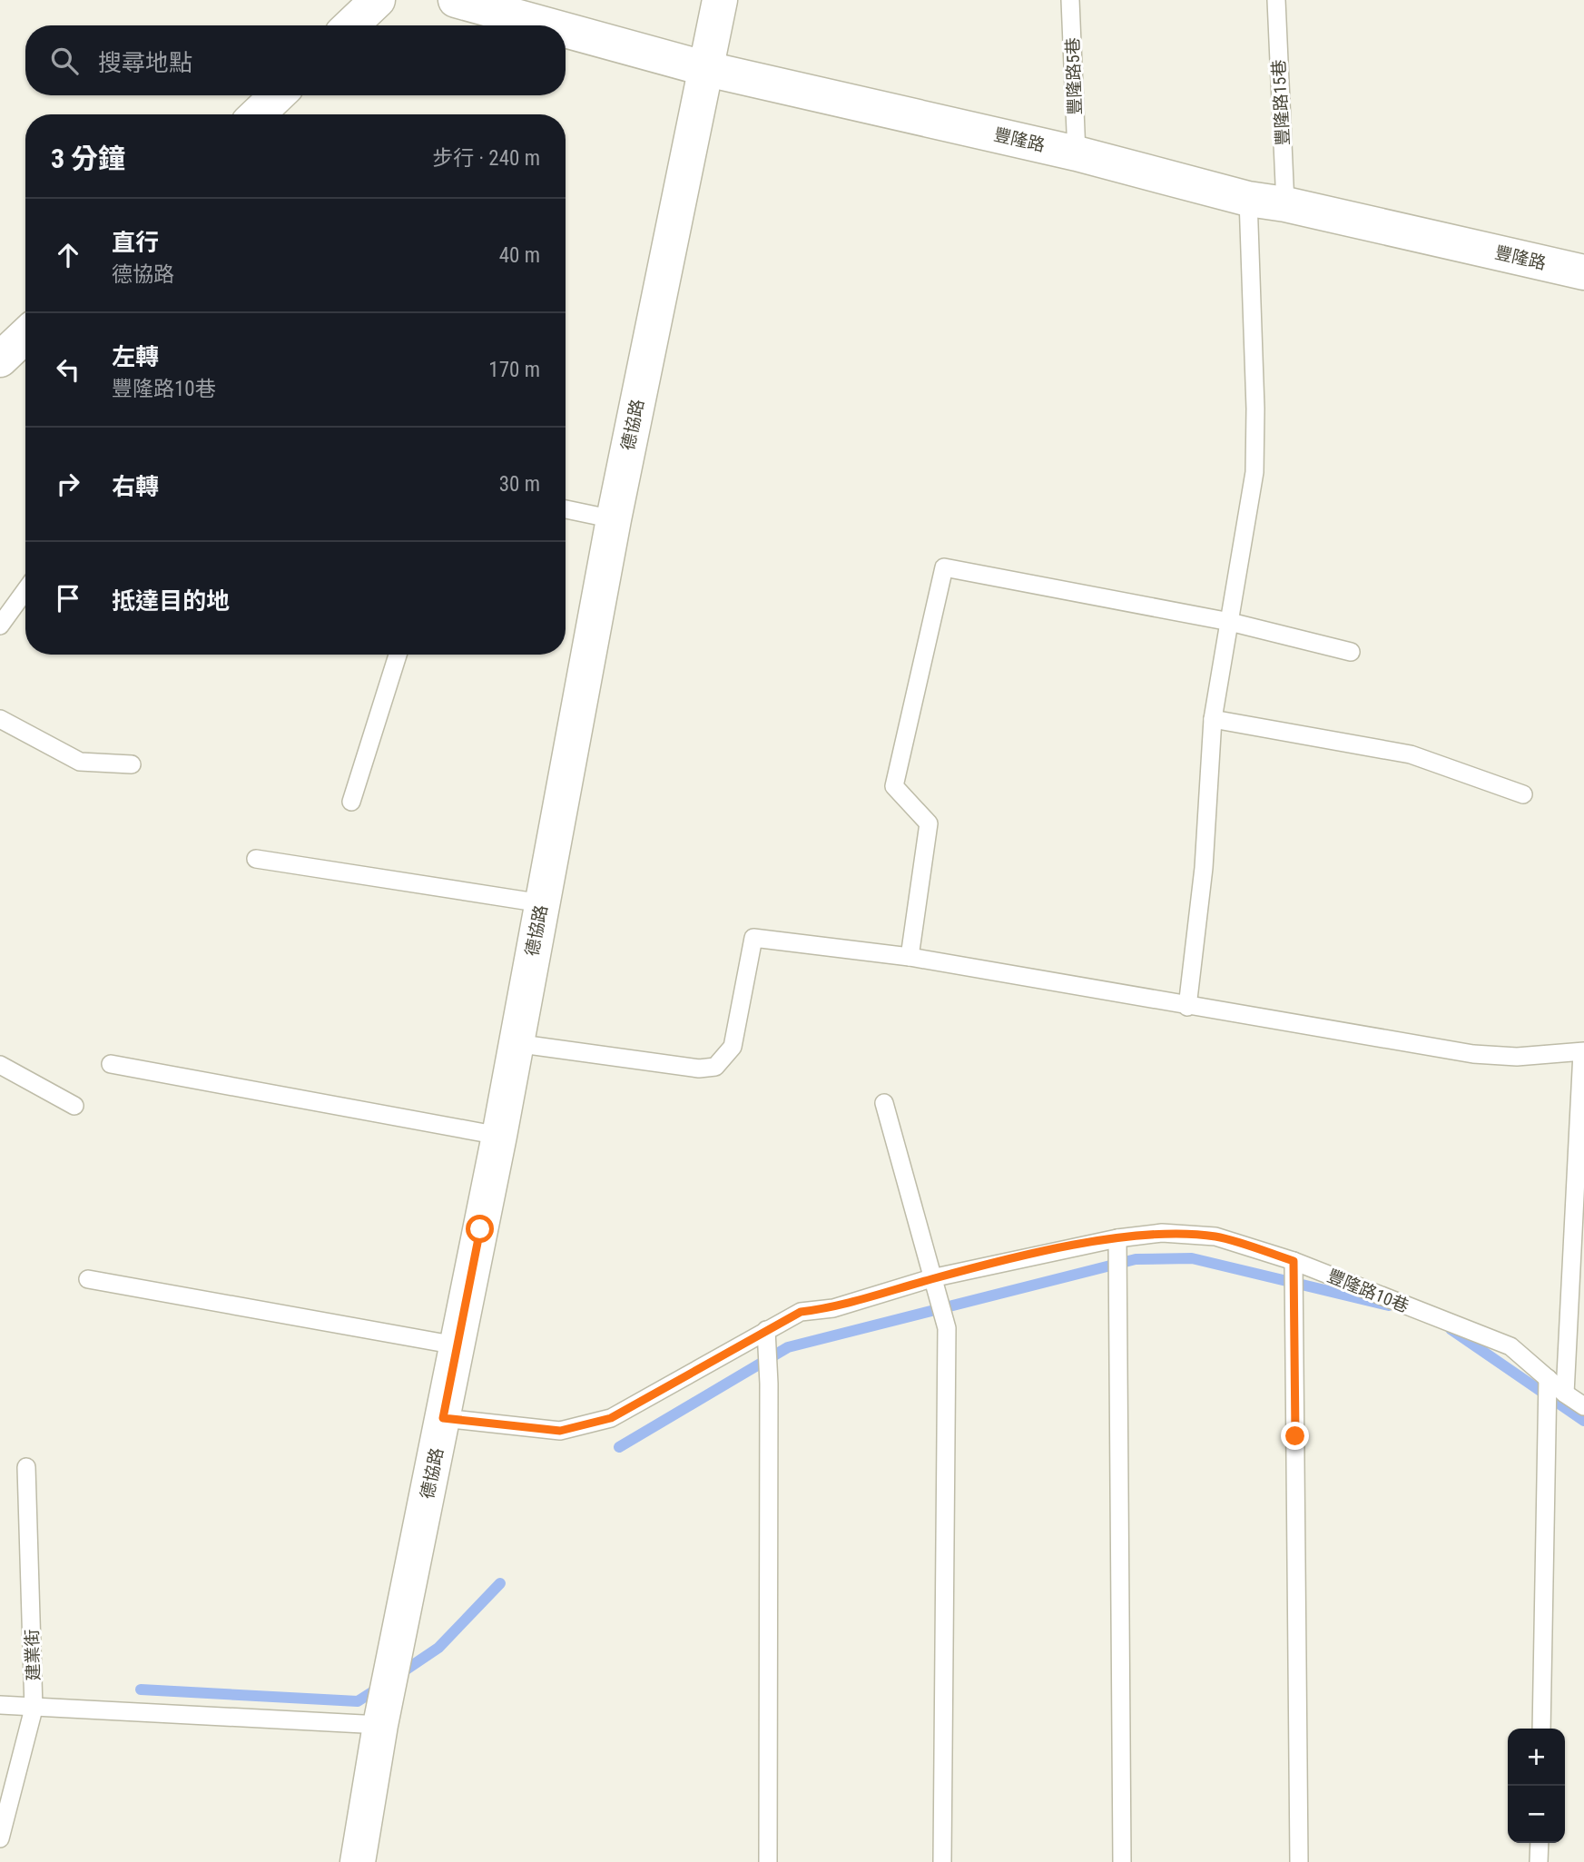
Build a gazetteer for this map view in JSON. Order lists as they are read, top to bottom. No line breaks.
{"streets":{"street":["豐隆路","德協路"],"lane":["豐隆路5巷","豐隆路15巷","豐隆路10巷","建業街"]},"crossings":[["豐隆路5巷","豐隆路"],["豐隆路15巷","豐隆路"],["豐隆路","德協路"],["德協路","豐隆路10巷"]],"page":{"search":"搜尋地點","heading":["3 分鐘","步行 · 240 m"],"list":[["直行","德協路","40 m"],["左轉","豐隆路10巷","170 m"],["右轉","30 m"],"抵達目的地"],"map_buttons":["+","−"]}}
